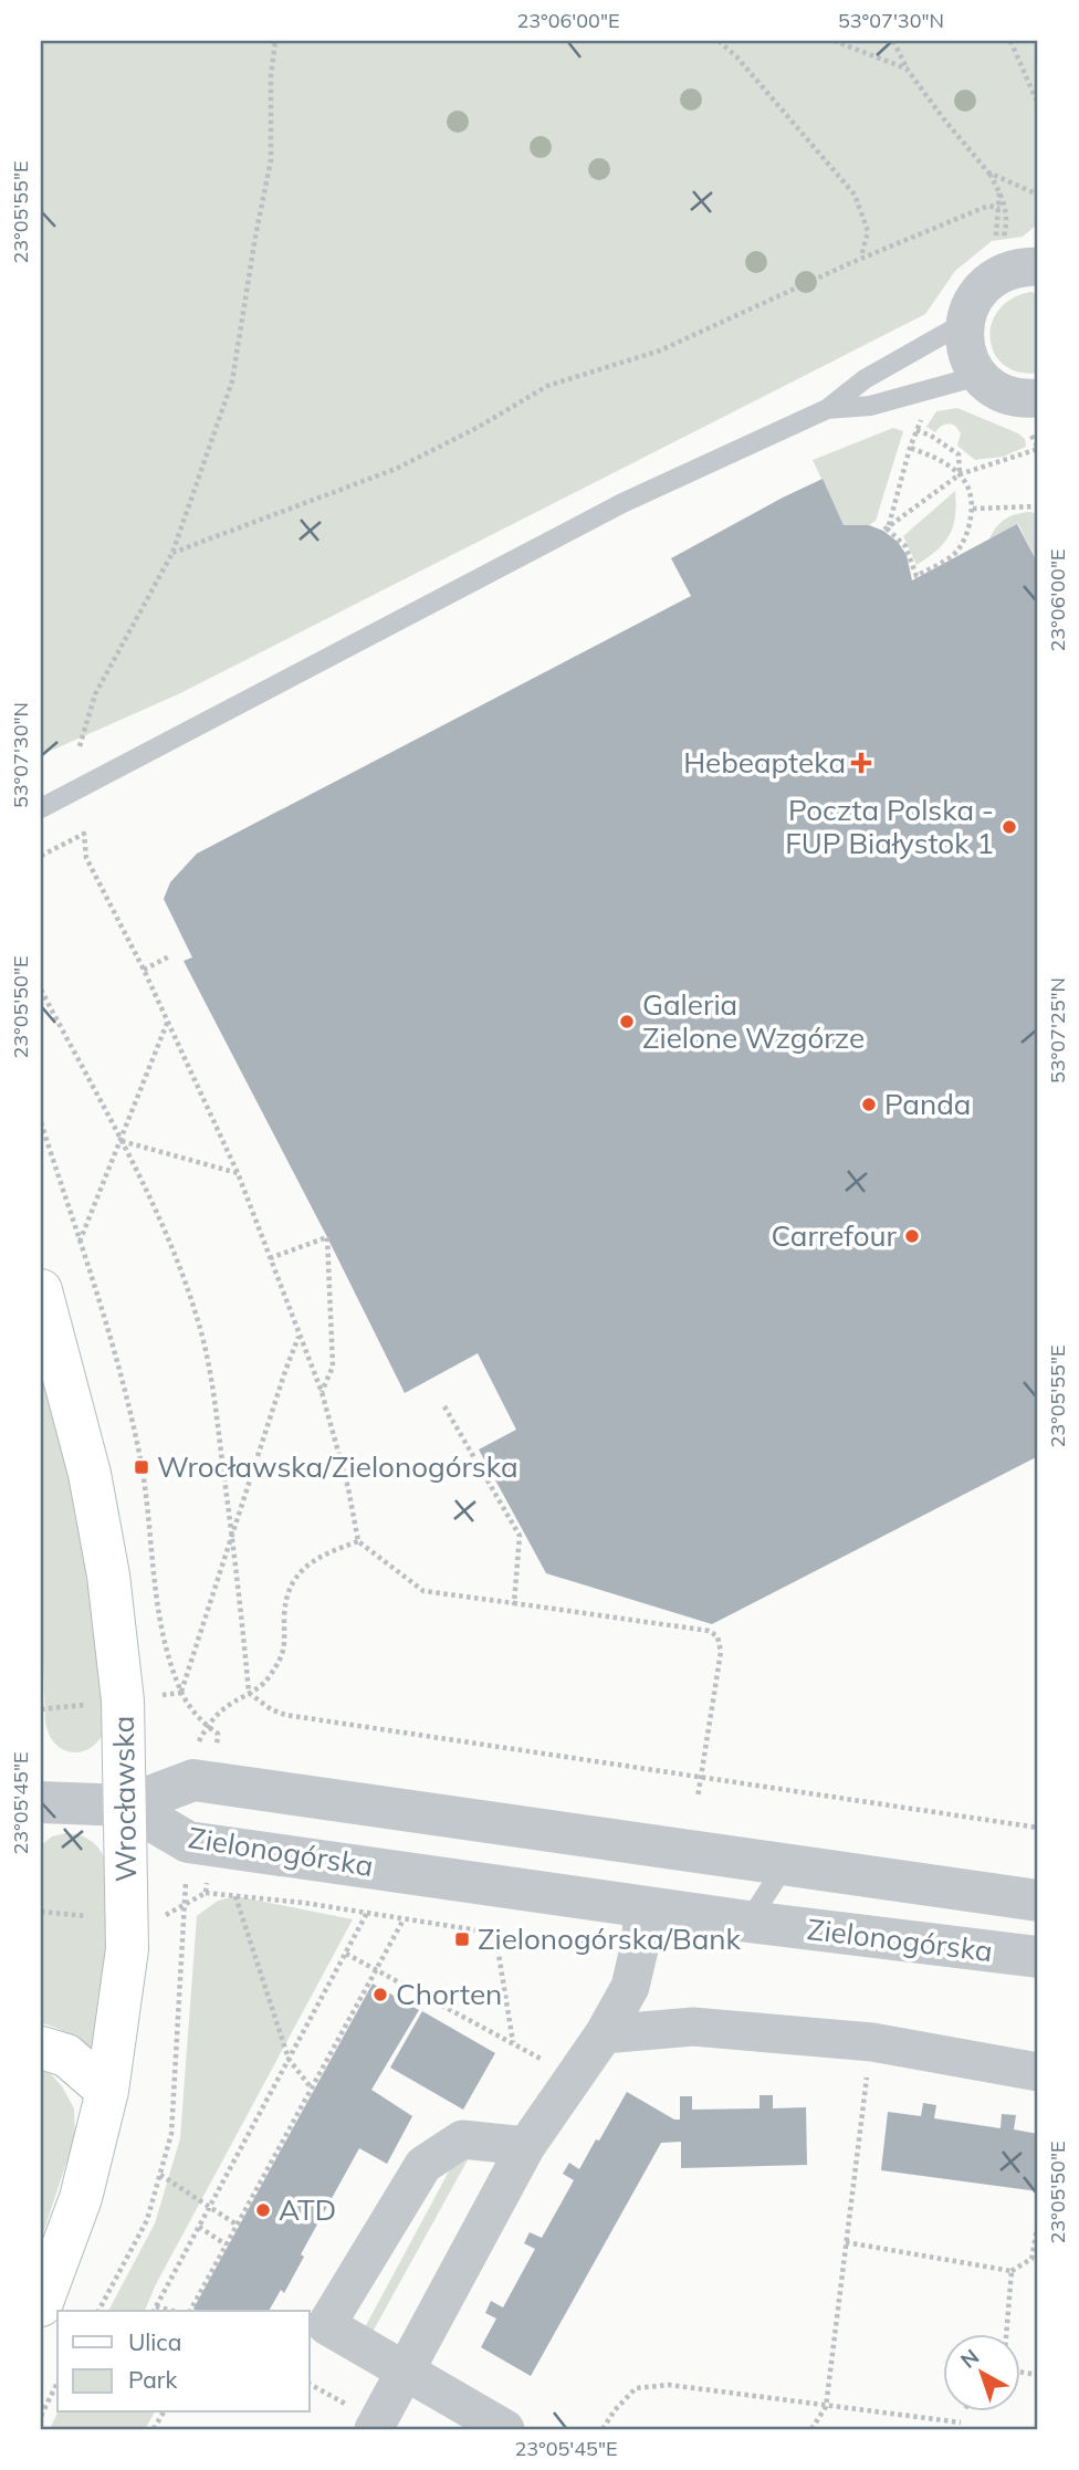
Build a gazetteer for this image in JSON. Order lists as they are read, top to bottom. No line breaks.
{"streets":{"main road":["Wrocławska"],"street":["Zielonogórska"]},"crossings":[["Wrocławska","Zielonogórska"]],"places":{"health":["Hebeapteka"],"other":["Poczta Polska - FUP Białystok 1","Galeria Zielone Wzgórze","Panda","Carrefour","Chorten","ATD"],"transit":["Wrocławska/Zielonogórska","Zielonogórska/Bank"]},"legend":["Ulica","Park"],"north":"top left","coordinates":["23°06'00\"E","53°07'30\"N","23°05'55\"E","23°05'50\"E","53°07'25\"N","23°05'45\"E"]}
